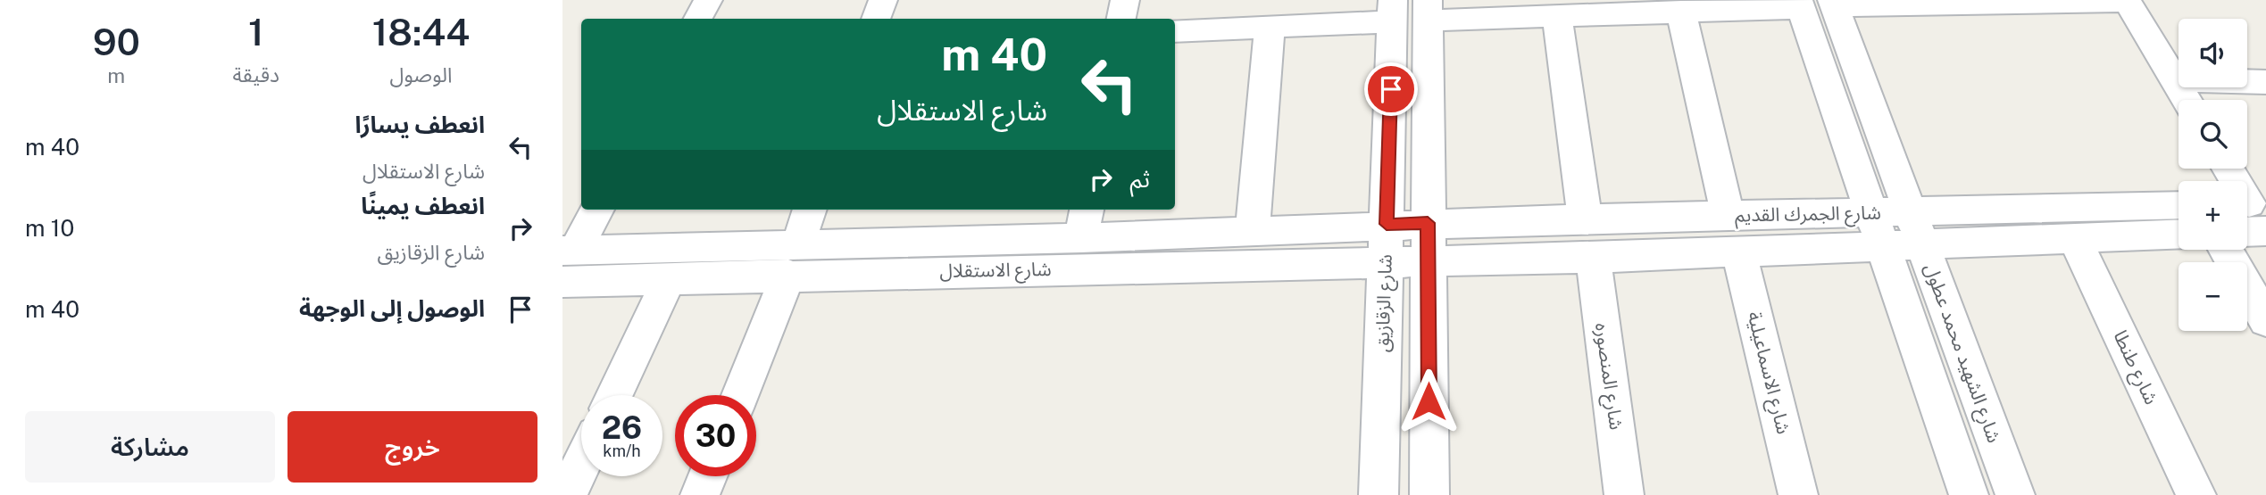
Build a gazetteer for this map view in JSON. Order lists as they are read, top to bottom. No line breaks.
{"streets":{"street":["شارع الجمرك القديم","شارع الاستقلال","شارع الزقازيق","شارع الشهيد محمد عطول","شارع طنطا","شارع الاسماعيلية","شارع المنصوره"]},"crossings":[["شارع الجمرك القديم","شارع الاستقلال"],["شارع الجمرك القديم","شارع الشهيد محمد عطول"],["شارع الجمرك القديم","شارع طنطا"],["شارع الجمرك القديم","شارع الاسماعيلية"],["شارع الجمرك القديم","شارع المنصوره"],["شارع الاستقلال","شارع الزقازيق"]],"page":{"eta":["18:44","الوصول","1","دقيقة","90","m"],"map_buttons":["+","−"],"turn":["40 m","شارع الاستقلال"],"list":[{"name":"انعطف يسارًا","note":"شارع الاستقلال","value":"40 m"},{"name":"انعطف يمينًا","note":"شارع الزقازيق","value":"10 m"},{"name":"الوصول إلى الوجهة","value":"40 m"}],"then":"ثم","speed":"26 km/h","limit":"30","buttons":["خروج","مشاركة"]}}
